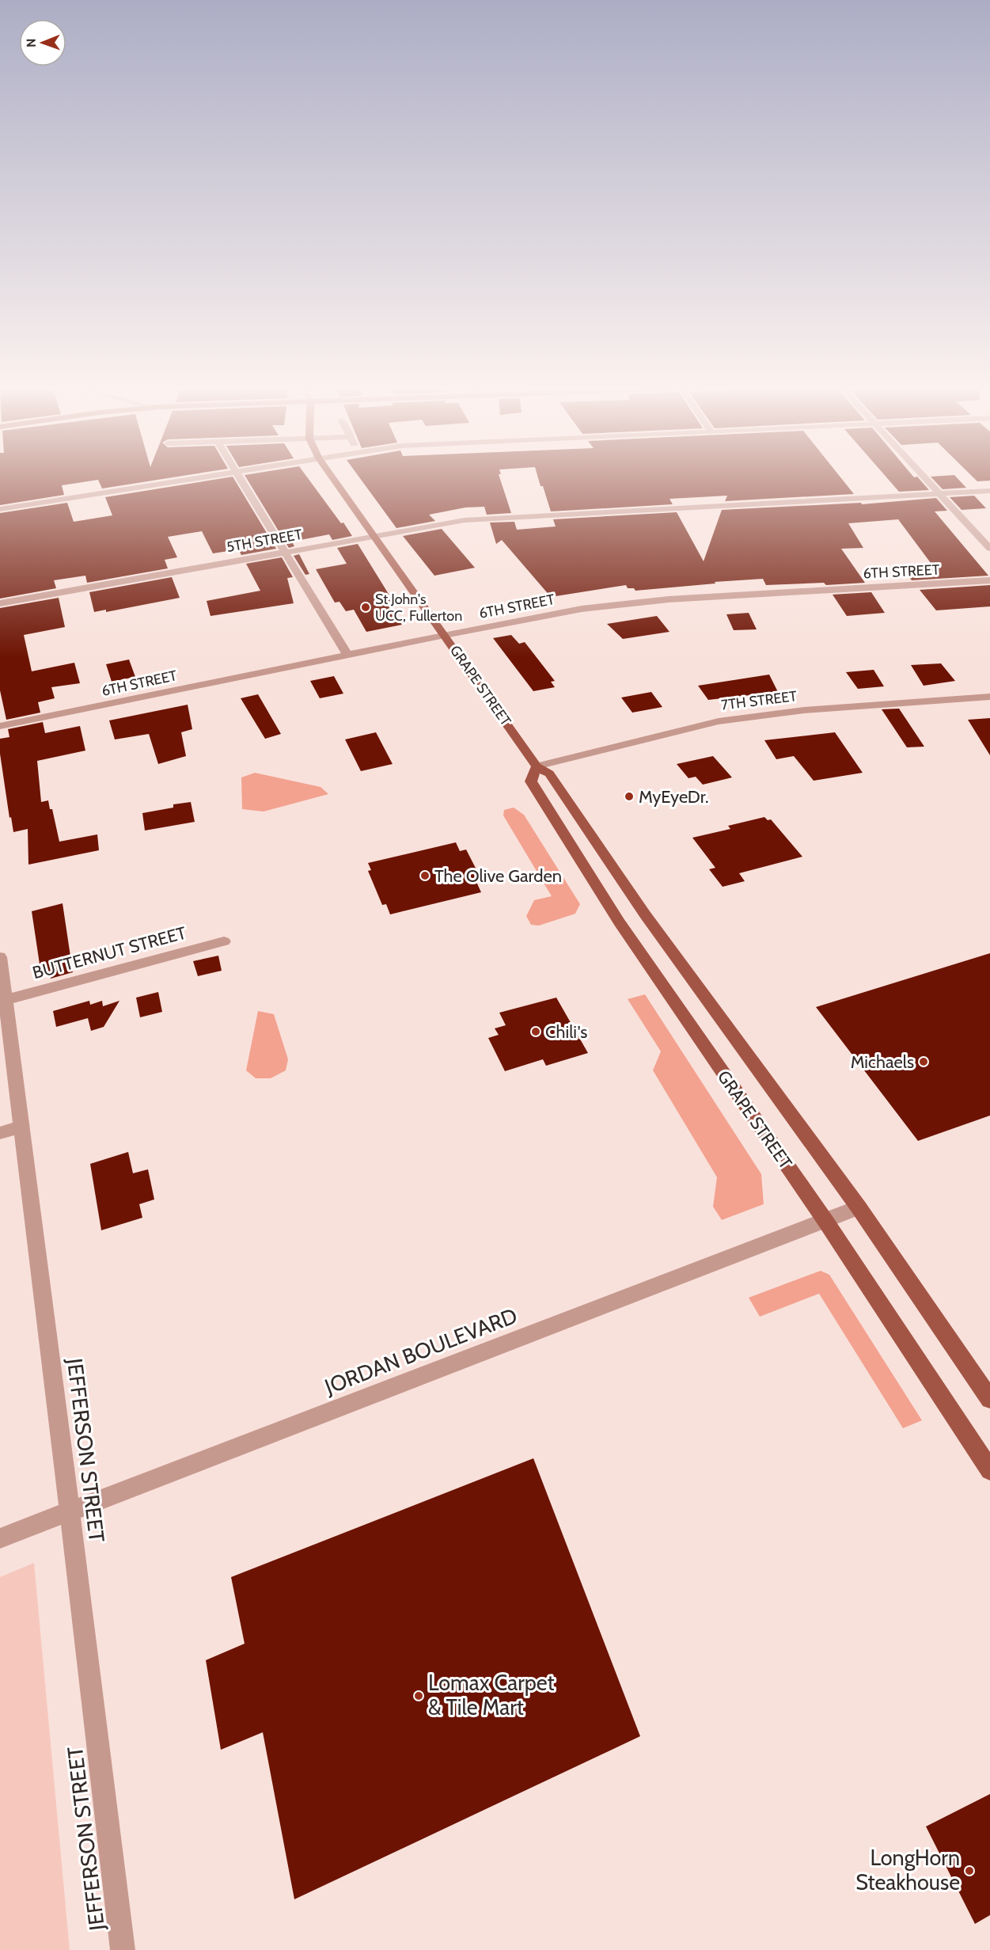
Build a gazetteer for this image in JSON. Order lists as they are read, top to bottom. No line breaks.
{"streets":{"main road":["GRAPE STREET"],"street":["5TH STREET","6TH STREET","7TH STREET","BUTTERNUT STREET","JORDAN BOULEVARD","JEFFERSON STREET"]},"crossings":[["5TH STREET","GRAPE STREET"],["6TH STREET","GRAPE STREET"],["GRAPE STREET","7TH STREET"],["GRAPE STREET","JORDAN BOULEVARD"],["BUTTERNUT STREET","JEFFERSON STREET"],["JORDAN BOULEVARD","JEFFERSON STREET"]],"places":["St John's UCC, Fullerton","MyEyeDr.","The Olive Garden","Chili's","Michaels","Lomax Carpet & Tile Mart","LongHorn Steakhouse"],"north":"left"}
